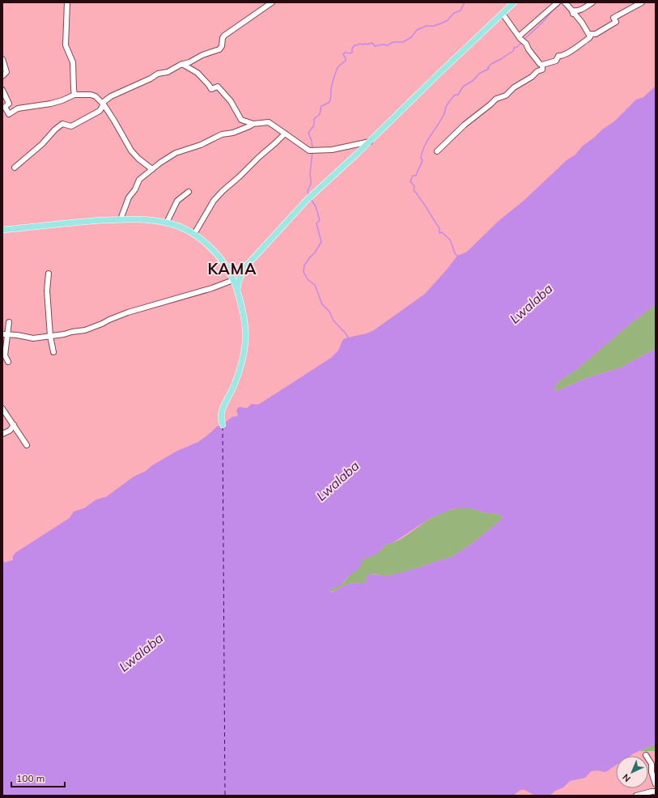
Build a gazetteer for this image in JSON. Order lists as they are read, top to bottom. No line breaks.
{"districts":["KAMA"],"water":["Lwalaba"],"scale_bar":"100 m","north":"bottom left"}
